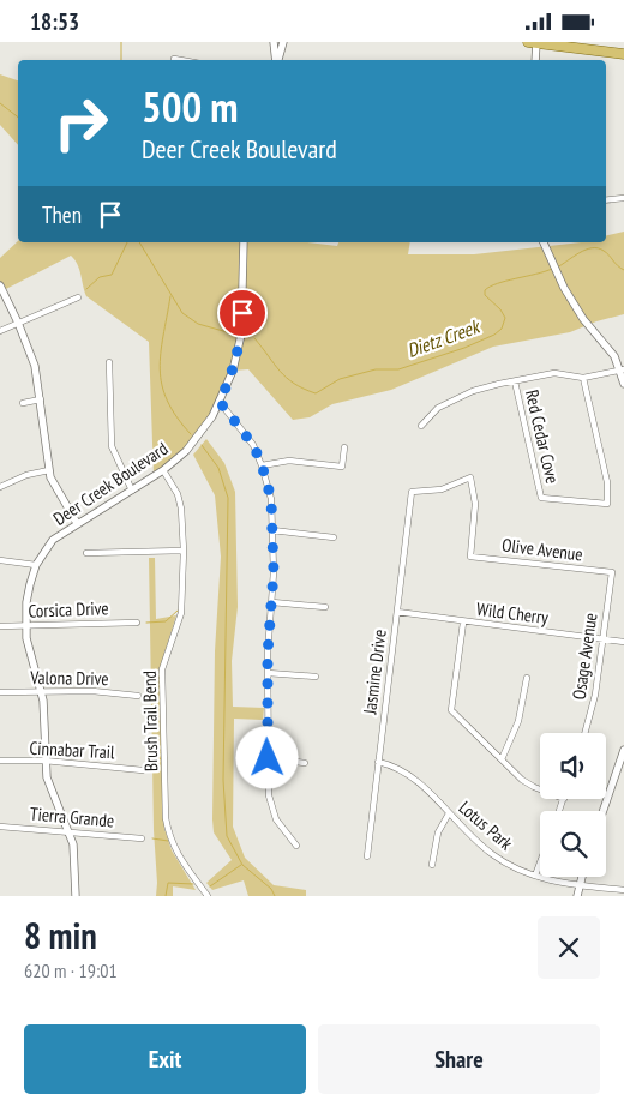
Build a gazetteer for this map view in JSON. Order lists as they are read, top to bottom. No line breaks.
{"streets":{"street":["Red Cedar Cove","Deer Creek Boulevard","Olive Avenue","Corsica Drive","Wild Cherry","Osage Avenue","Jasmine Drive","Valona Drive","Brush Trail Bend","Cinnabar Trail","Tierra Grande","Lotus Park"]},"crossings":[["Deer Creek Boulevard","Corsica Drive"],["Deer Creek Boulevard","Valona Drive"],["Deer Creek Boulevard","Brush Trail Bend"],["Deer Creek Boulevard","Cinnabar Trail"],["Deer Creek Boulevard","Tierra Grande"],["Olive Avenue","Osage Avenue"],["Olive Avenue","Jasmine Drive"],["Wild Cherry","Osage Avenue"],["Wild Cherry","Jasmine Drive"],["Jasmine Drive","Lotus Park"]],"water":["Dietz Creek"],"page":{"status":"18:53","turn":["500 m","Deer Creek Boulevard"],"then":"Then","heading":["8 min","620 m · 19:01"],"buttons":["Exit","Share"]}}
